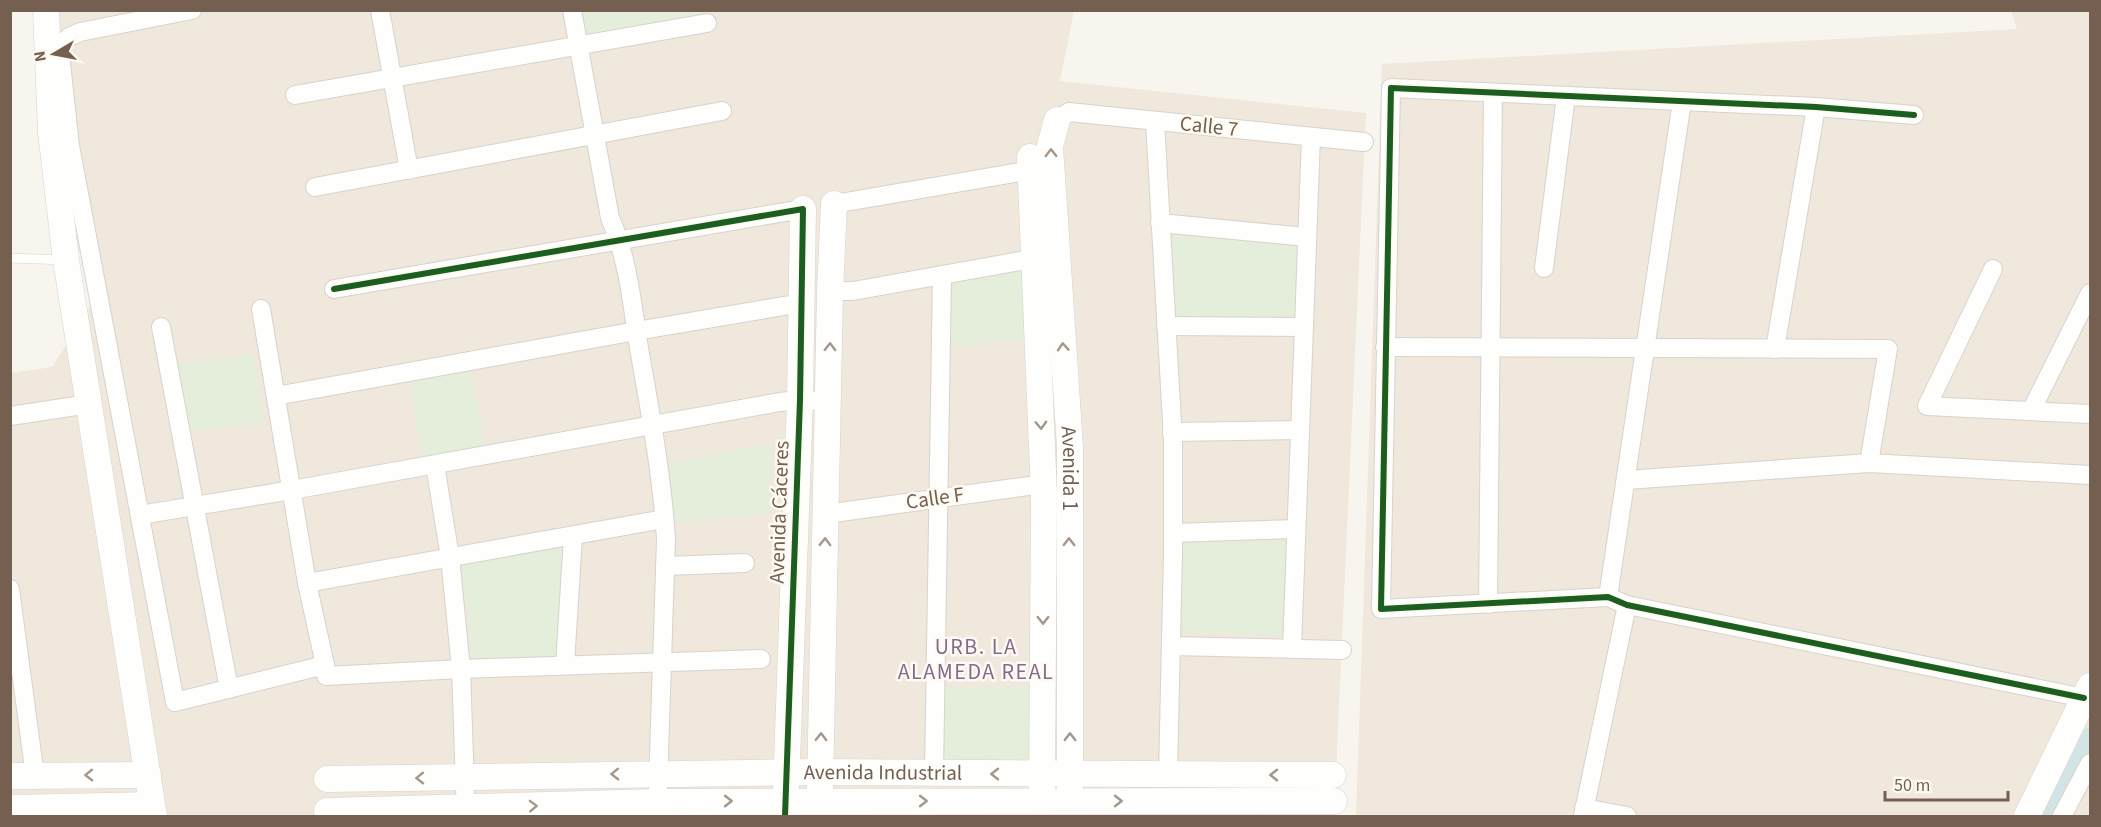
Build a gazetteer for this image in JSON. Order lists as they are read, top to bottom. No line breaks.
{"streets":{"street":["Calle 7","Avenida 1","Calle F","Avenida Cáceres","Avenida Industrial"]},"crossings":[["Calle 7","Avenida 1"],["Avenida 1","Calle F"],["Avenida 1","Avenida Industrial"],["Avenida Cáceres","Avenida Industrial"]],"districts":["URB. LA ALAMEDA REAL"],"scale_bar":"50 m","north":"left"}
